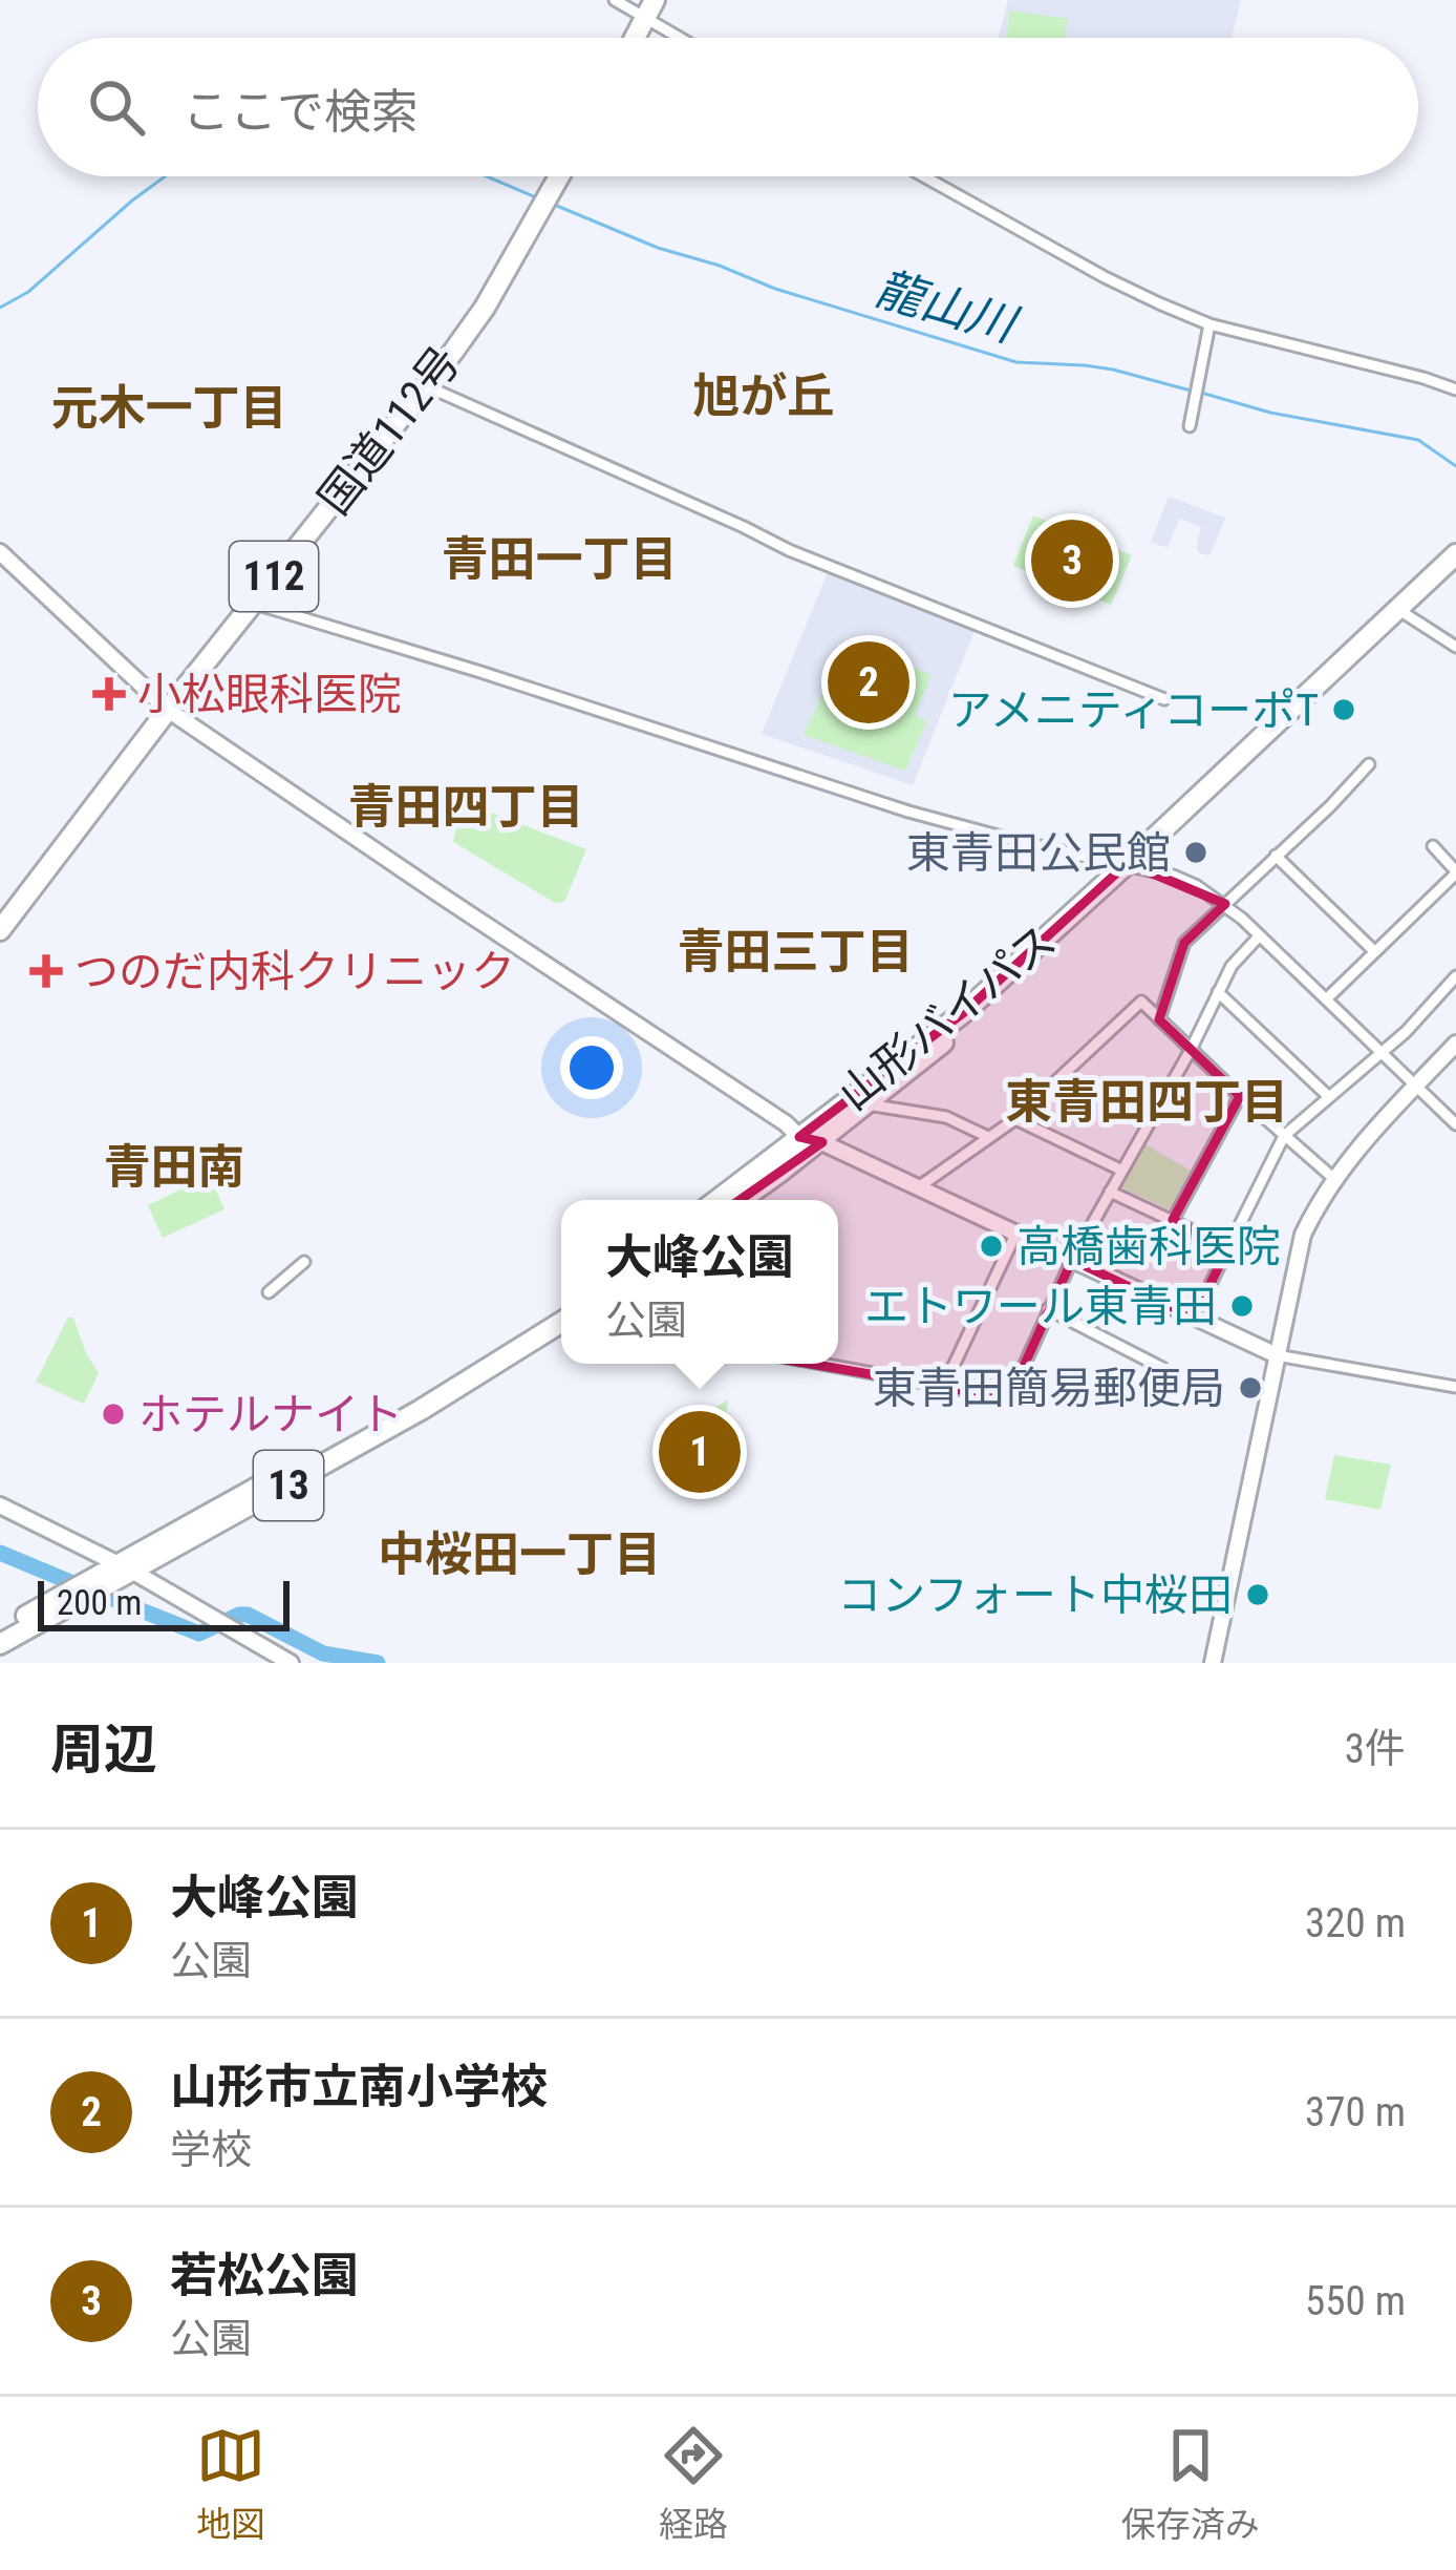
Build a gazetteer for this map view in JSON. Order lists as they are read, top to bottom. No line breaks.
{"streets":{"highway":["国道112号","112","山形バイパス","13"]},"districts":["旭が丘","元木一丁目","青田一丁目","青田四丁目","青田三丁目","東青田四丁目","青田南","中桜田一丁目"],"water":["龍山川"],"places":{"health":["小松眼科医院","つのだ内科クリニック"],"other":["アメニティコーポT","東青田公民館","高橋歯科医院","エトワール東青田","東青田簡易郵便局","ホテルナイト","コンフォート中桜田"]},"scale_bar":"200 m","page":{"search":"ここで検索","pins":["3","2","1"],"popup":["大峰公園","公園"],"scale":"200 m","heading":["周辺","3件"],"list":[{"mark":"1","name":"大峰公園","note":"公園","value":"320 m"},{"mark":"2","name":"山形市立南小学校","note":"学校","value":"370 m"},{"mark":"3","name":"若松公園","note":"公園","value":"550 m"}],"nav":["地図","経路","保存済み"]}}
